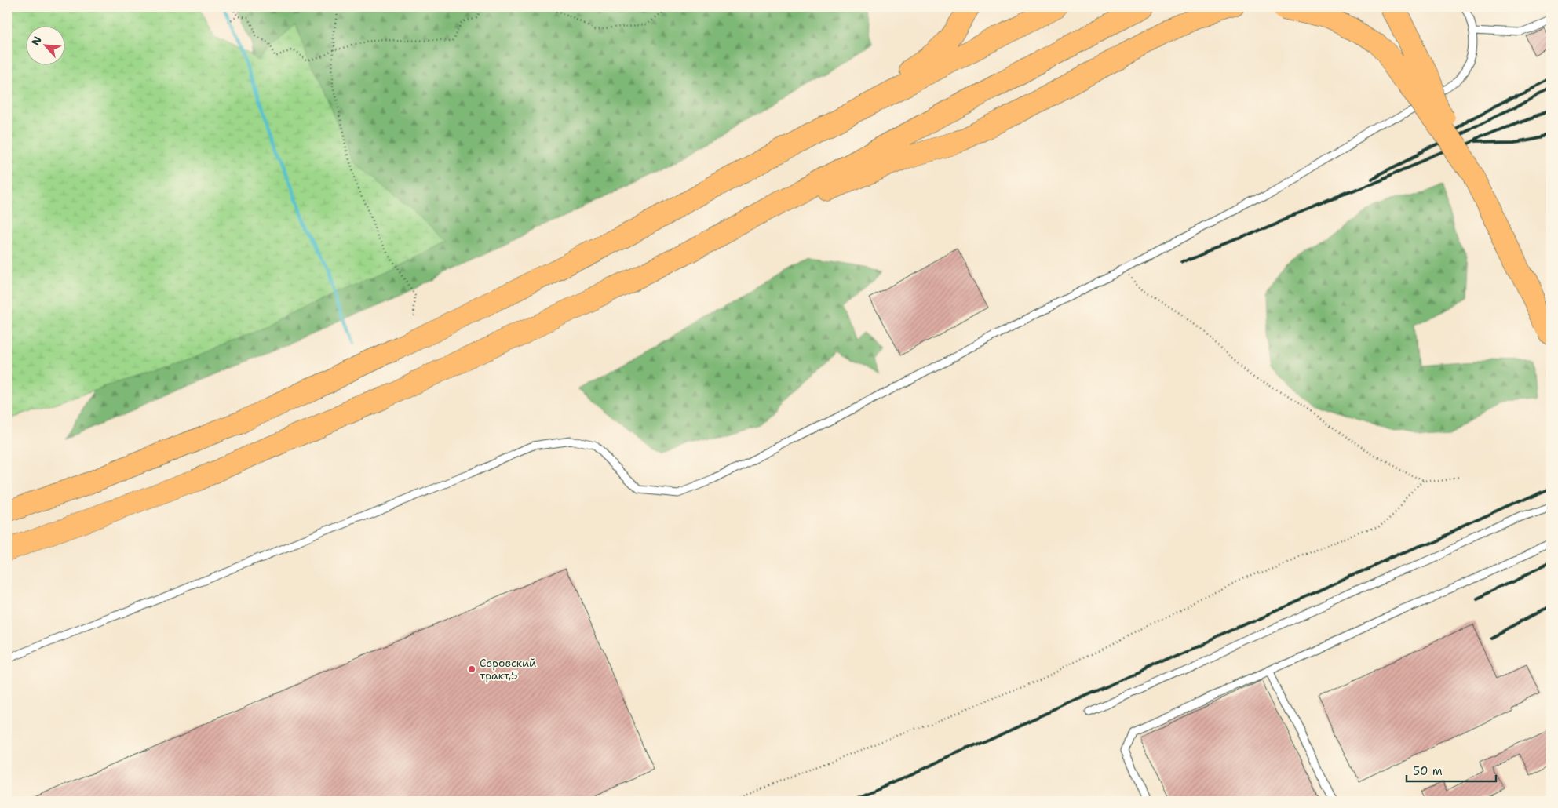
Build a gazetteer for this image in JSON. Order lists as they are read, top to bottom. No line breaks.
{"places":["Серовский тракт,5"],"scale_bar":"50 m","north":"top left"}
